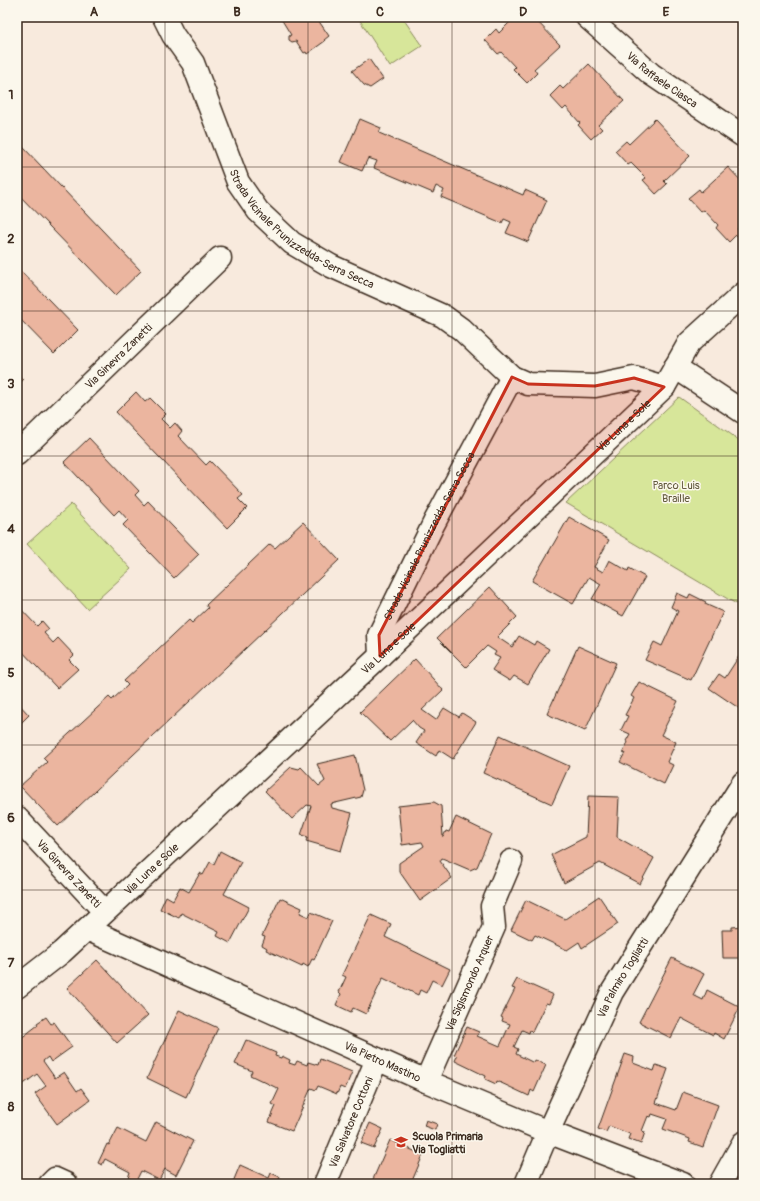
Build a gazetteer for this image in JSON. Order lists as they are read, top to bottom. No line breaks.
{"streets":{"street":["Via Raffaele Ciasca","Strada Vicinale Prunizzedda-Serra Secca","Via Ginevra Zanetti","Via Luna e Sole","Via Palmiro Togliatti","Via Sigismondo Arquer","Via Pietro Mastino","Via Salvatore Cottoni"]},"crossings":[["Strada Vicinale Prunizzedda-Serra Secca","Via Luna e Sole"],["Via Ginevra Zanetti","Via Luna e Sole"],["Via Luna e Sole","Via Pietro Mastino"],["Via Palmiro Togliatti","Via Pietro Mastino"],["Via Sigismondo Arquer","Via Pietro Mastino"],["Via Pietro Mastino","Via Salvatore Cottoni"]],"parks":["Parco Luis Braille"],"places":{"school or university":["Scuola Primaria Via Togliatti"]},"grid":{"columns":["A","B","C","D","E"],"rows":["1","2","3","4","5","6","7","8"]}}
